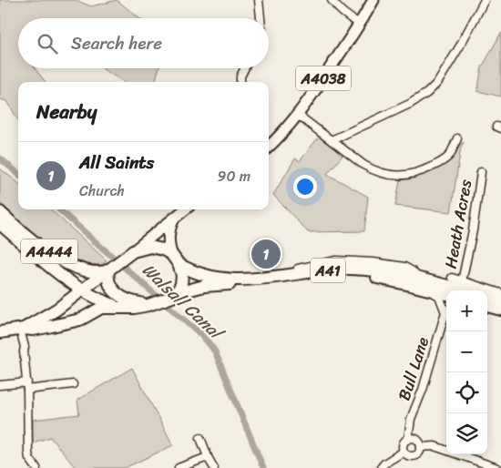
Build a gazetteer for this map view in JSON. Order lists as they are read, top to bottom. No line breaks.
{"streets":{"highway":["A4444","A41"],"main road":["A4038"],"street":["Heath Acres","Bull Lane"]},"crossings":[["A4444","A41"]],"water":["Walsall Canal"],"page":{"search":"Search here","heading":"Nearby","list":[{"mark":"1","name":"All Saints","note":"Church","value":"90 m"}],"pins":"1","map_buttons":["+","−"]}}
